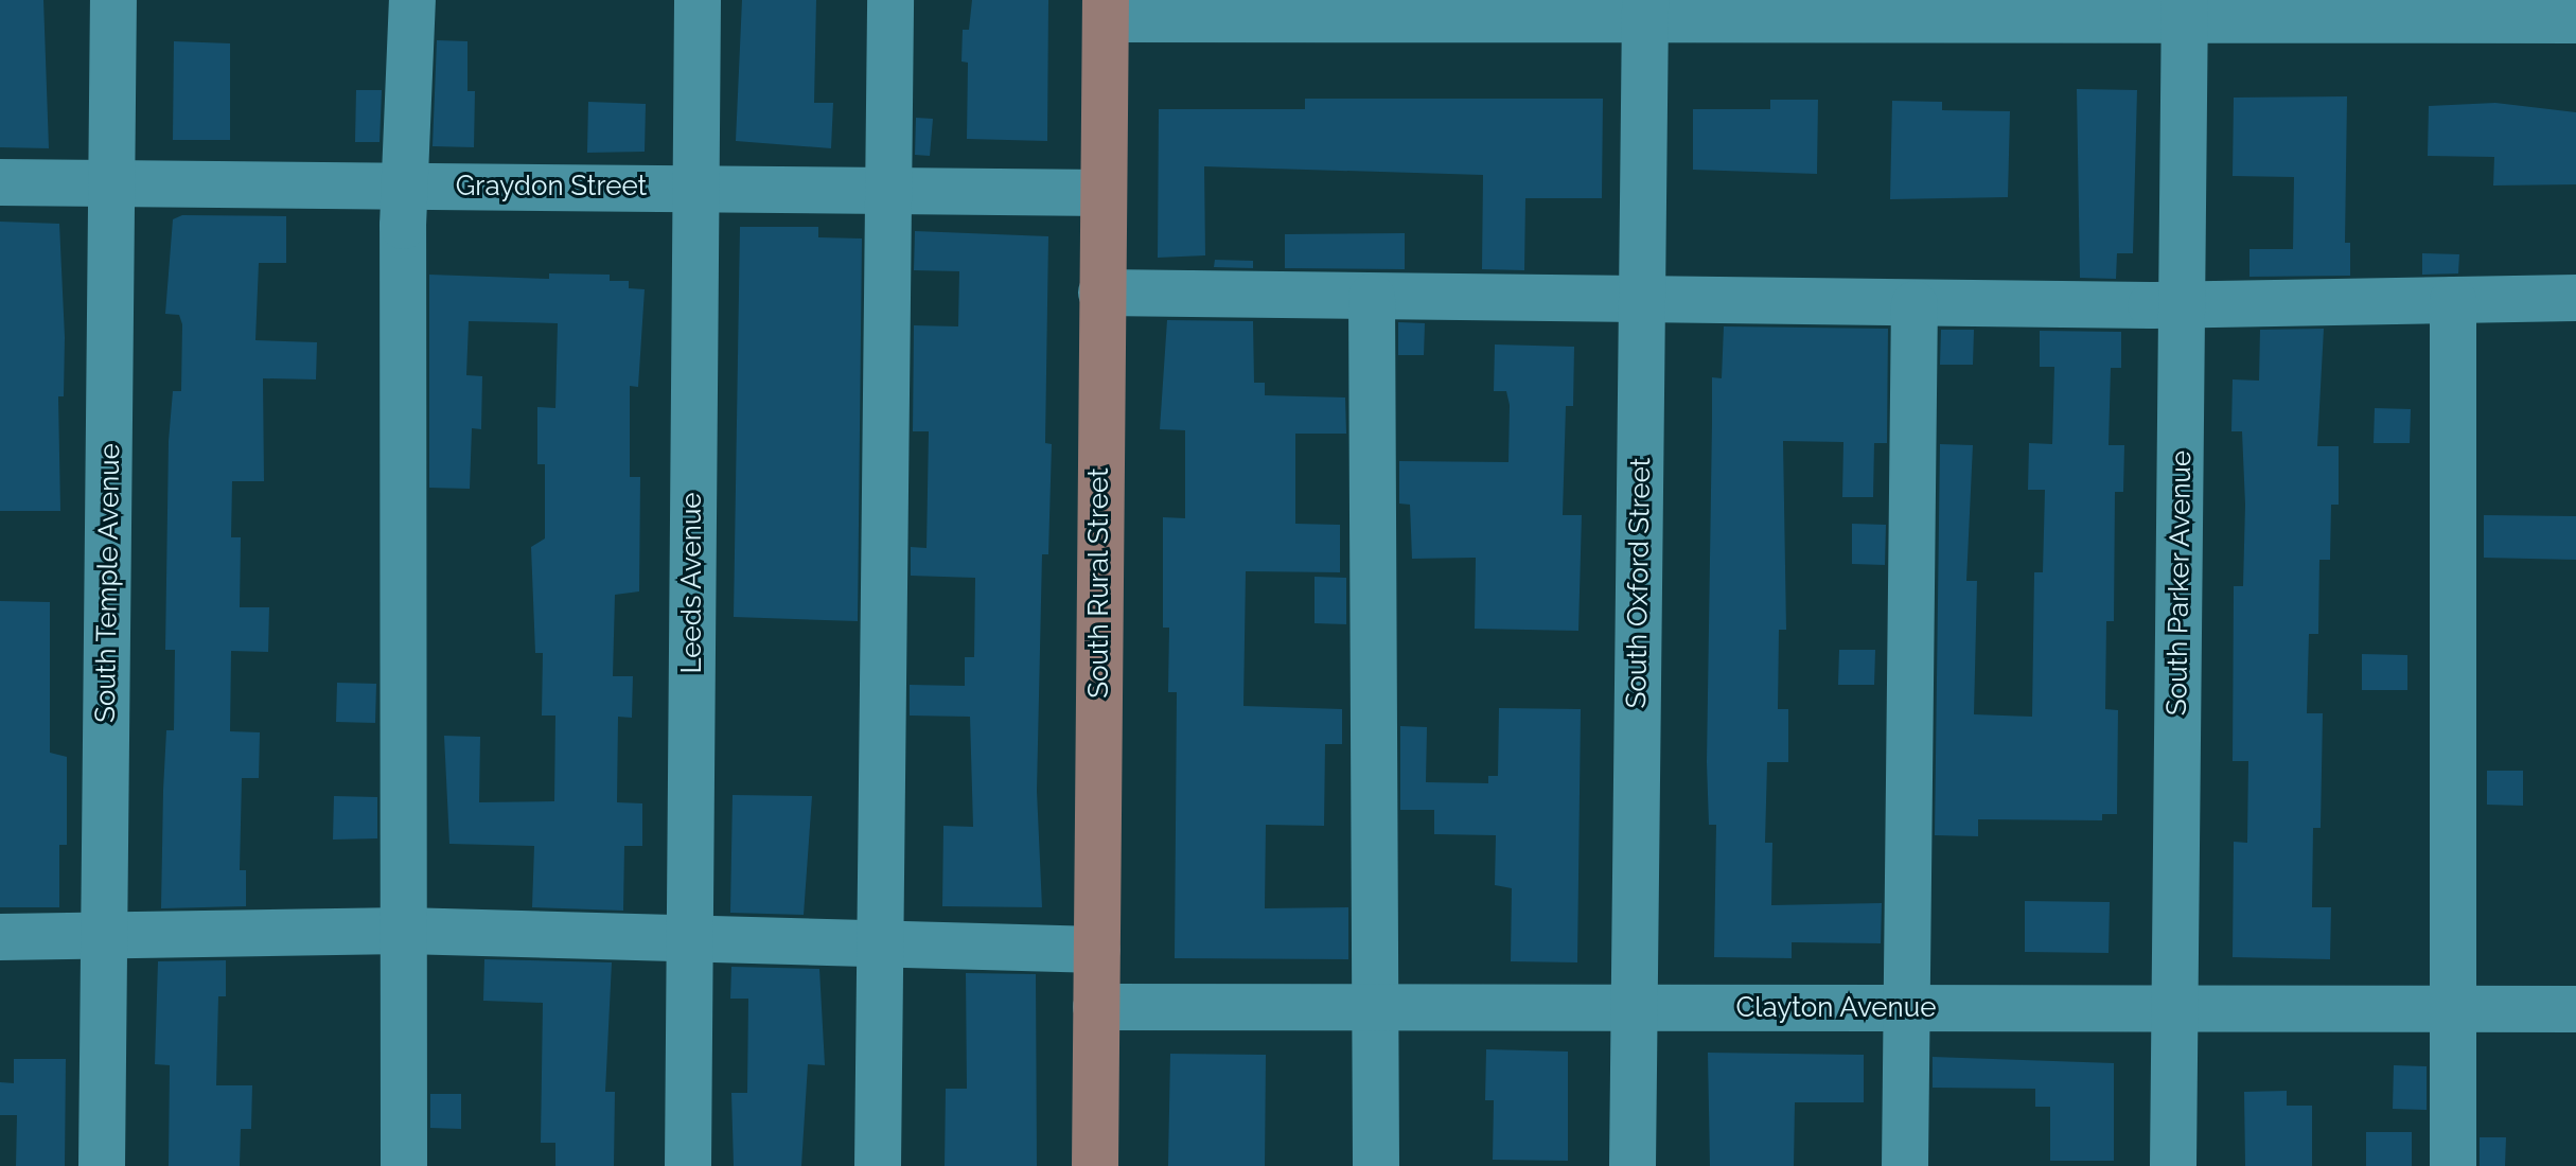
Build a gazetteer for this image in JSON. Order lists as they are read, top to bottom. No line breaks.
{"streets":{"main road":["South Rural Street"],"street":["Graydon Street","South Temple Avenue","Leeds Avenue","South Oxford Street","South Parker Avenue","Clayton Avenue"]},"crossings":[["Graydon Street","South Temple Avenue"],["Graydon Street","Leeds Avenue"],["Graydon Street","South Rural Street"],["South Rural Street","Clayton Avenue"],["South Oxford Street","Clayton Avenue"],["South Parker Avenue","Clayton Avenue"]]}
